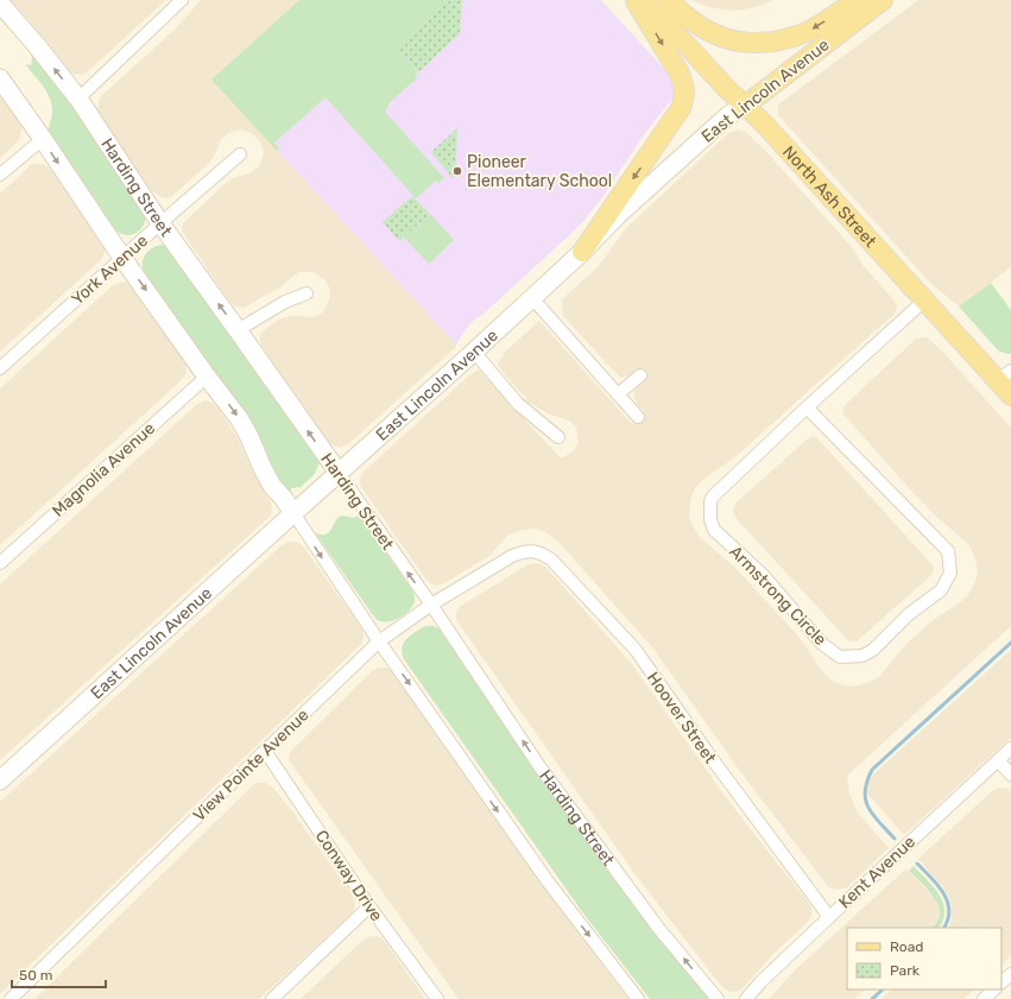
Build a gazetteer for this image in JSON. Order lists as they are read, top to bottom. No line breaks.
{"streets":{"main road":["East Lincoln Avenue","North Ash Street"],"street":["Harding Street","York Avenue","Magnolia Avenue","Armstrong Circle","Hoover Street","View Pointe Avenue","Kent Avenue","Conway Drive"]},"crossings":[["East Lincoln Avenue","Harding Street"],["East Lincoln Avenue","North Ash Street"],["Harding Street","York Avenue"],["Harding Street","View Pointe Avenue"],["North Ash Street","Armstrong Circle"],["Hoover Street","View Pointe Avenue"],["Hoover Street","Kent Avenue"],["View Pointe Avenue","Conway Drive"]],"places":["Pioneer Elementary School"],"legend":["Road","Park"],"scale_bar":"50 m"}
